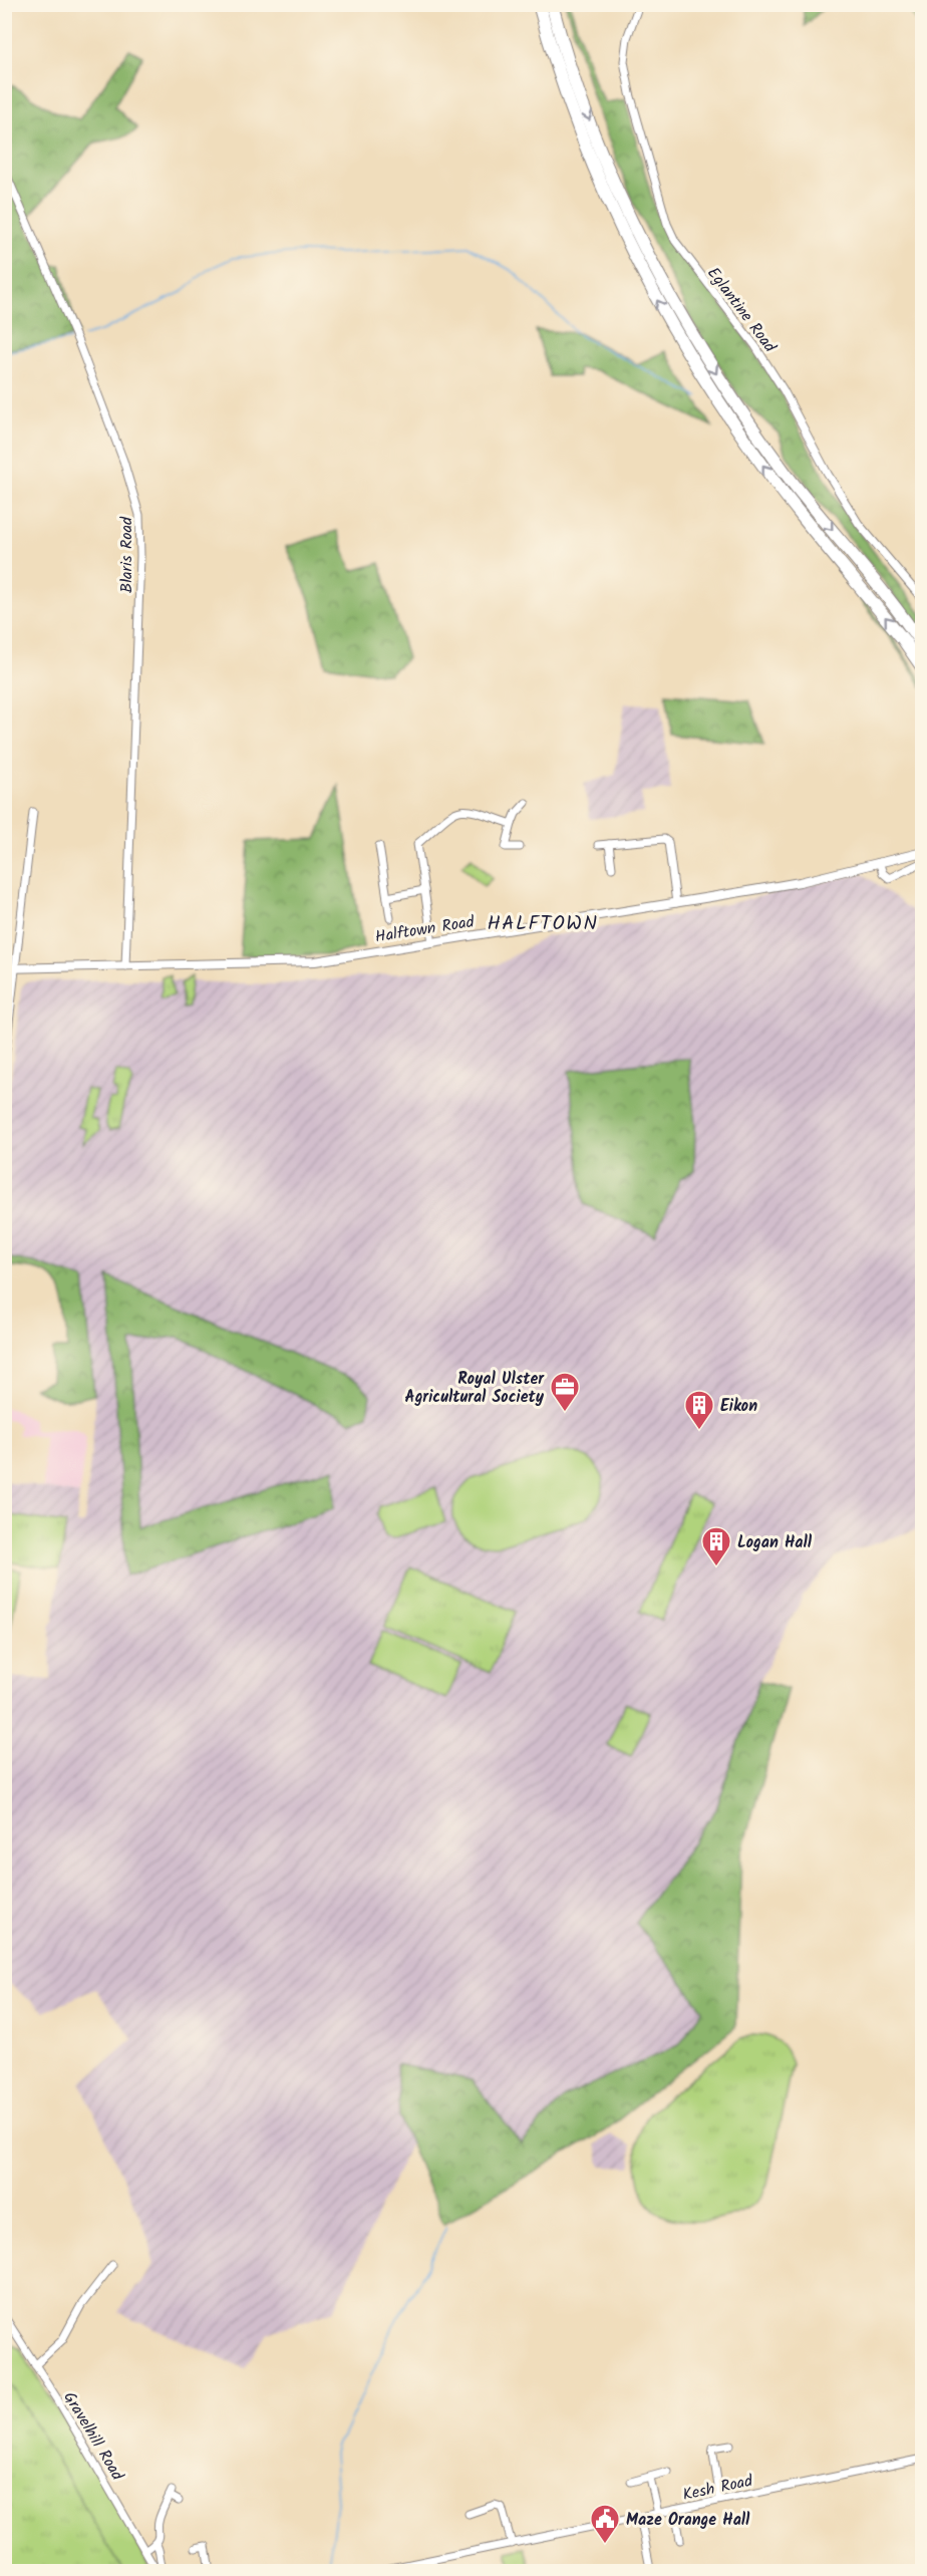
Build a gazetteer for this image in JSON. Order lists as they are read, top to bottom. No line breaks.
{"streets":{"street":["Eglantine Road","Blaris Road","Halftown Road","Gravelhill Road","Kesh Road"]},"crossings":[["Blaris Road","Halftown Road"]],"districts":["HALFTOWN"],"places":{"office":["Royal Ulster Agricultural Society"],"building":["Eikon","Logan Hall"],"public building":["Maze Orange Hall"]}}
